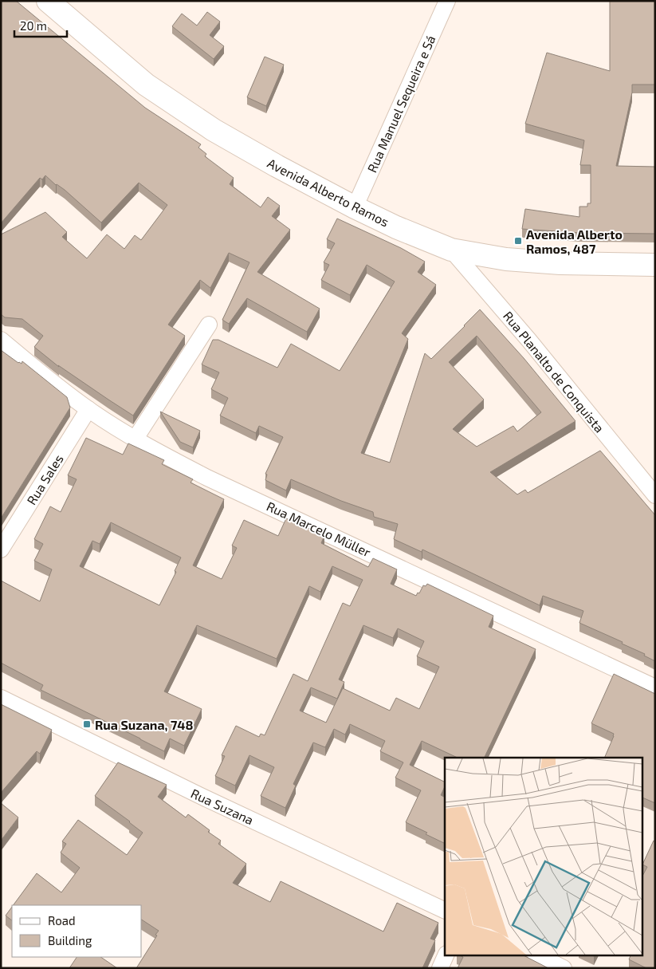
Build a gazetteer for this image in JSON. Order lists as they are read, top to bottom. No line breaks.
{"streets":{"main road":["Avenida Alberto Ramos"],"street":["Rua Manuel Sequeira e Sá","Rua Planalto de Conquista","Rua Sales","Rua Marcelo Müller","Rua Suzana"]},"crossings":[["Rua Manuel Sequeira e Sá","Avenida Alberto Ramos"],["Avenida Alberto Ramos","Rua Planalto de Conquista"],["Rua Sales","Rua Marcelo Müller"]],"places":{"transit":["Avenida Alberto Ramos, 487","Rua Suzana, 748"]},"legend":["Road","Building"],"scale_bar":"20 m"}
